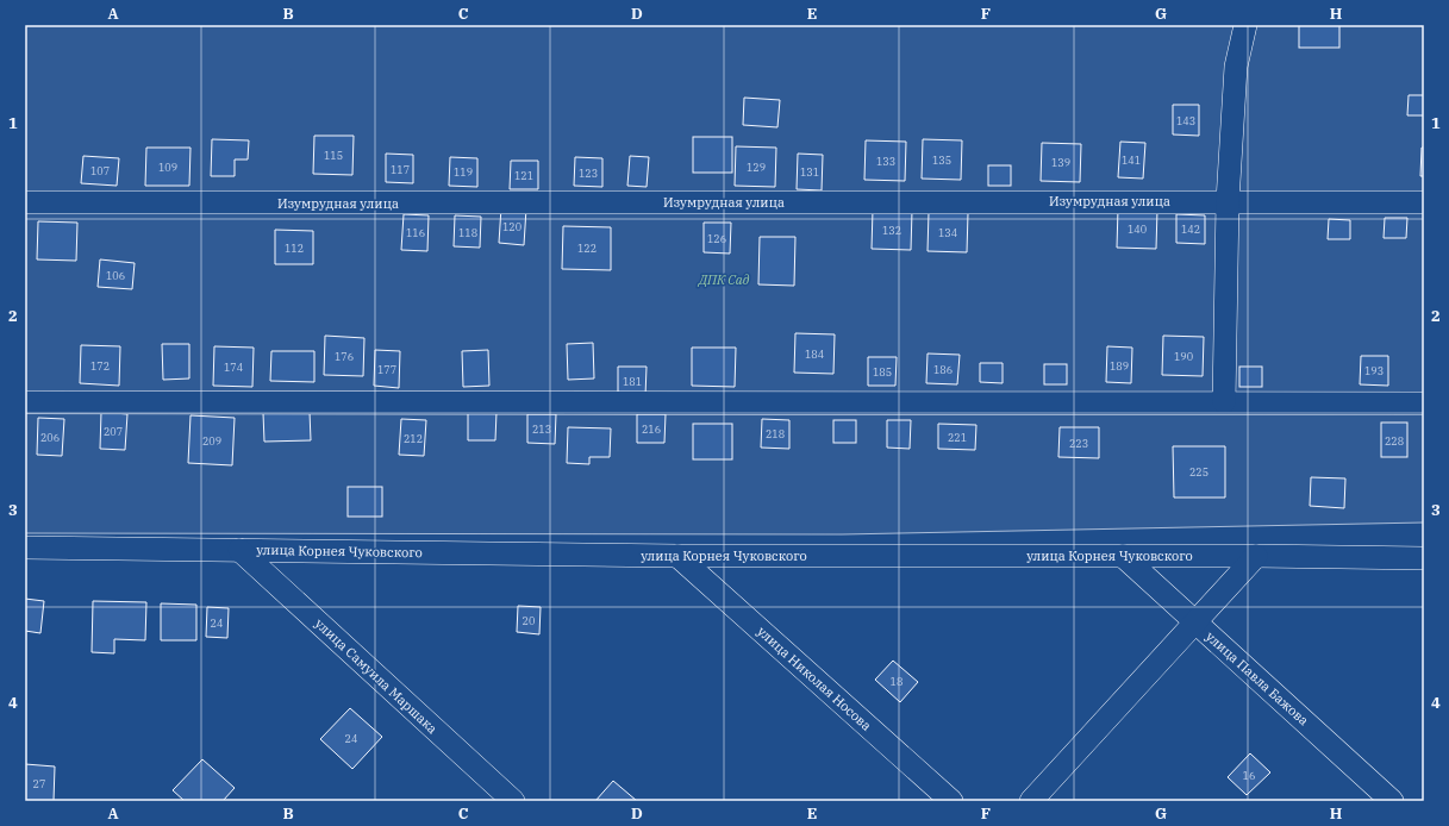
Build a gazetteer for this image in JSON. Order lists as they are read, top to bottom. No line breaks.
{"streets":{"street":["Изумрудная улица","улица Корнея Чуковского","улица Самуила Маршака","улица Николая Носова","улица Павла Бажова"]},"crossings":[["улица Корнея Чуковского","улица Самуила Маршака"],["улица Корнея Чуковского","улица Николая Носова"],["улица Корнея Чуковского","улица Павла Бажова"]],"parks":["ДПК Сад"],"house_numbers":["143","115","135","141","133","139","109","129","117","107","119","131","123","121","120","140","142","132","116","118","134","126","112","122","106","184","176","190","172","189","174","177","186","193","185","181","213","216","207","218","206","221","212","209","228","223","225","20","24","18","24","16","27"],"grid":{"columns":["A","B","C","D","E","F","G","H"],"rows":["1","2","3","4"]}}
